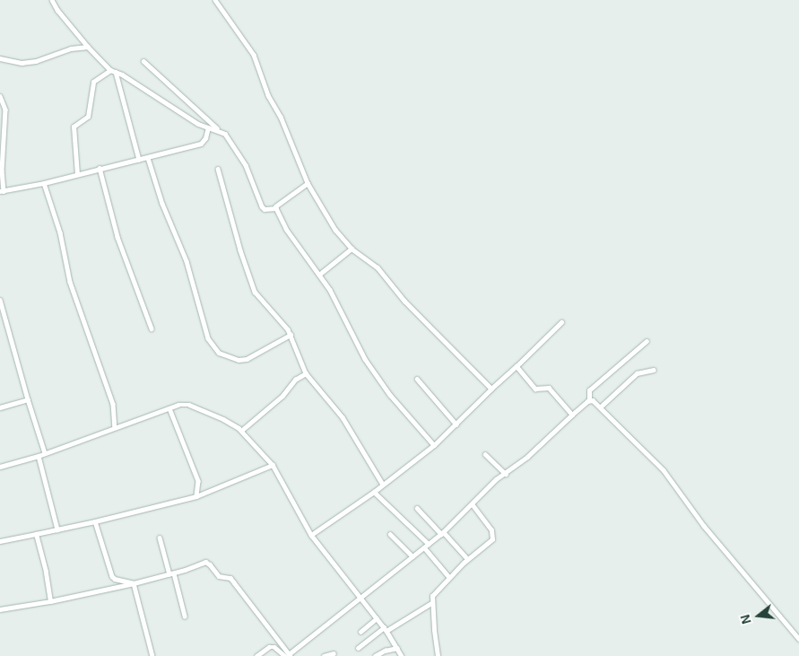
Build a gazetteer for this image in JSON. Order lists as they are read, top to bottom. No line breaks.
{"north":"left"}
